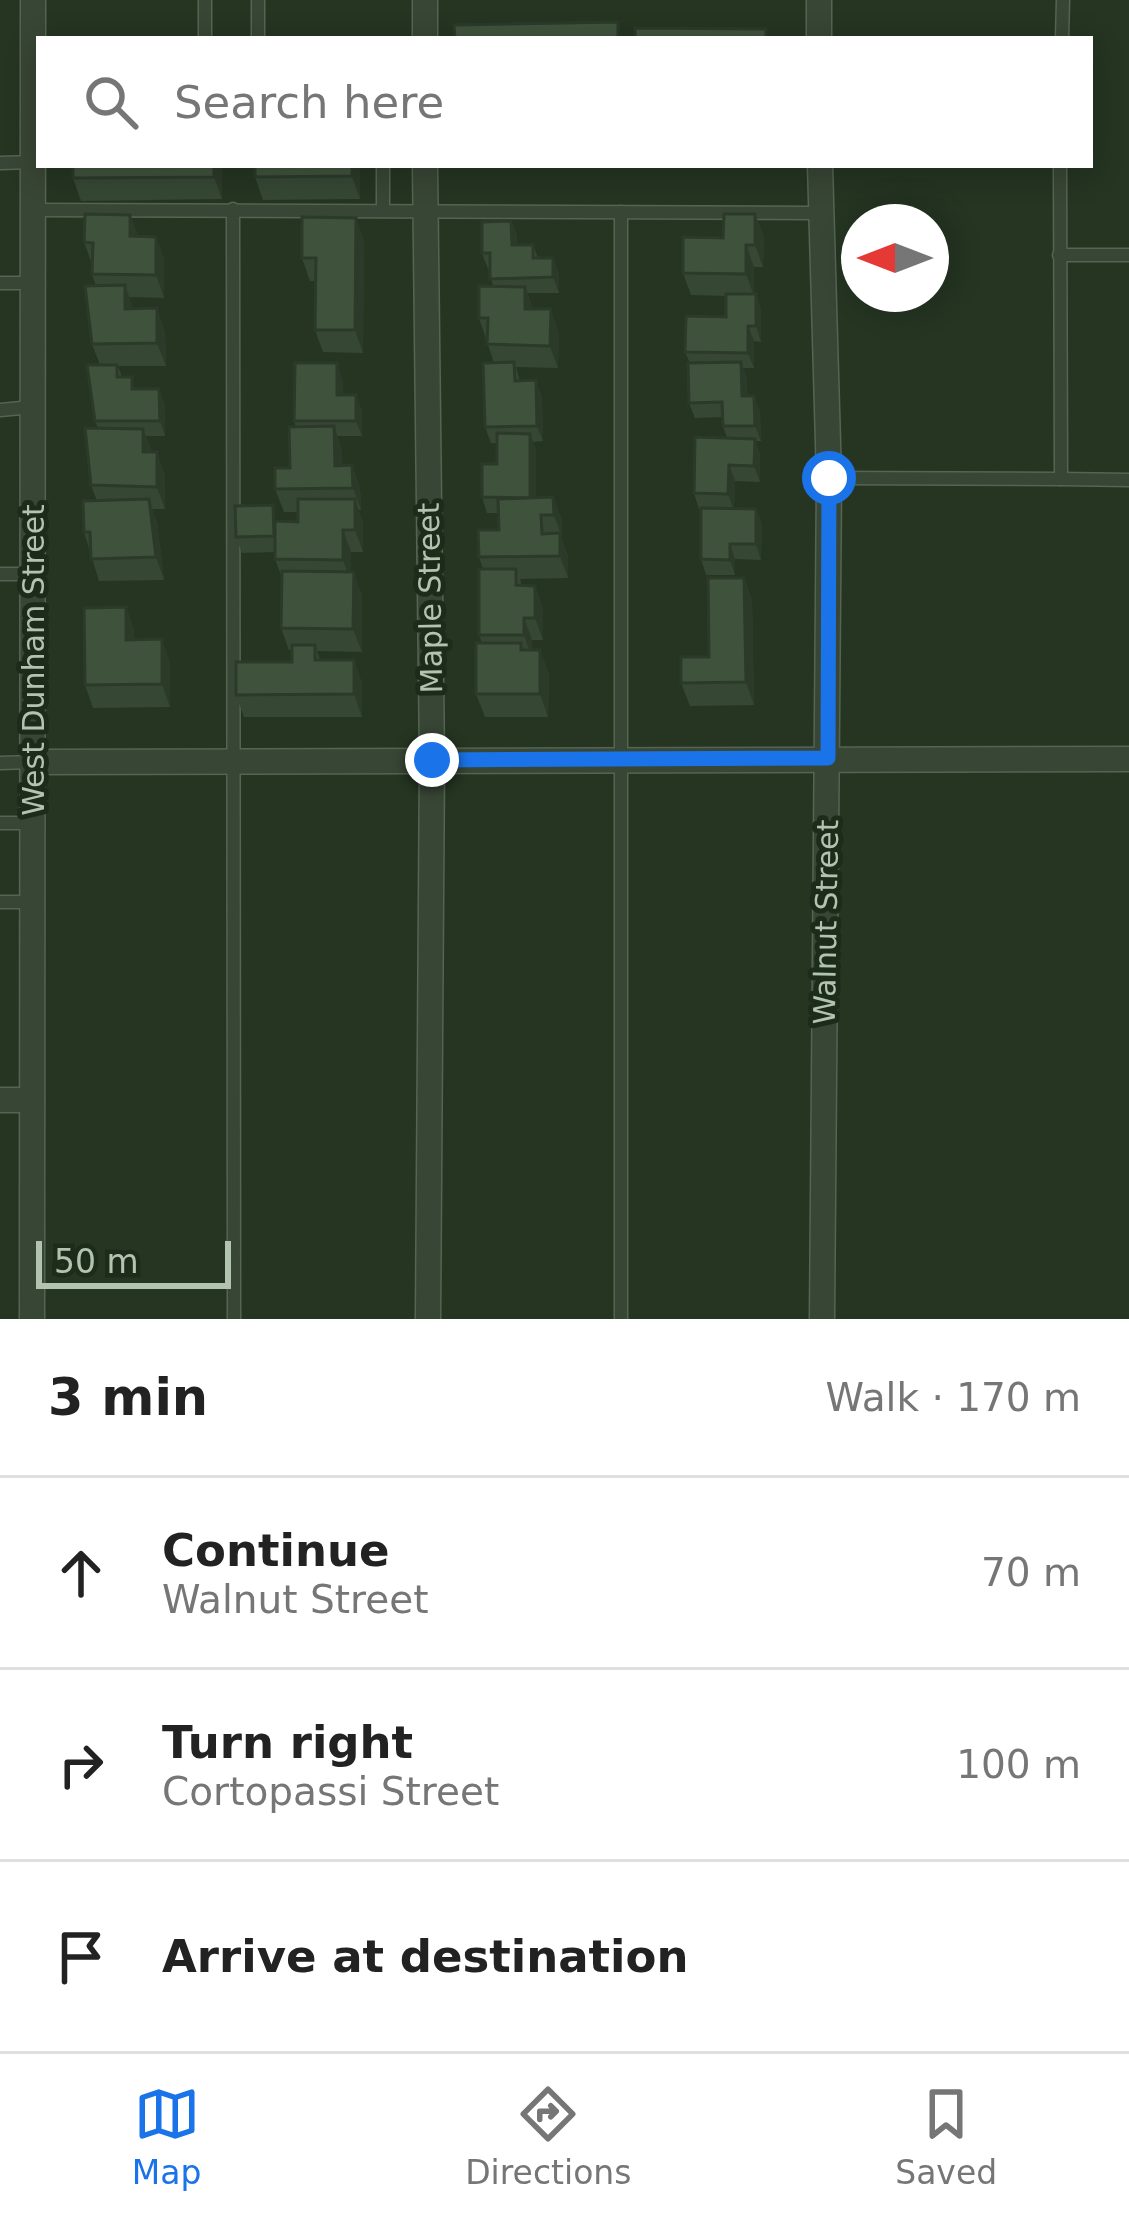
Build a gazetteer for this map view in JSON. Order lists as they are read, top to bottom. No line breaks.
{"streets":{"street":["Maple Street","West Dunham Street","Walnut Street"]},"scale_bar":"50 m","north":"left","page":{"search":"Search here","scale":"50 m","heading":["3 min","Walk · 170 m"],"list":[["Continue","Walnut Street","70 m"],["Turn right","Cortopassi Street","100 m"],"Arrive at destination"],"nav":["Map","Directions","Saved"]}}
